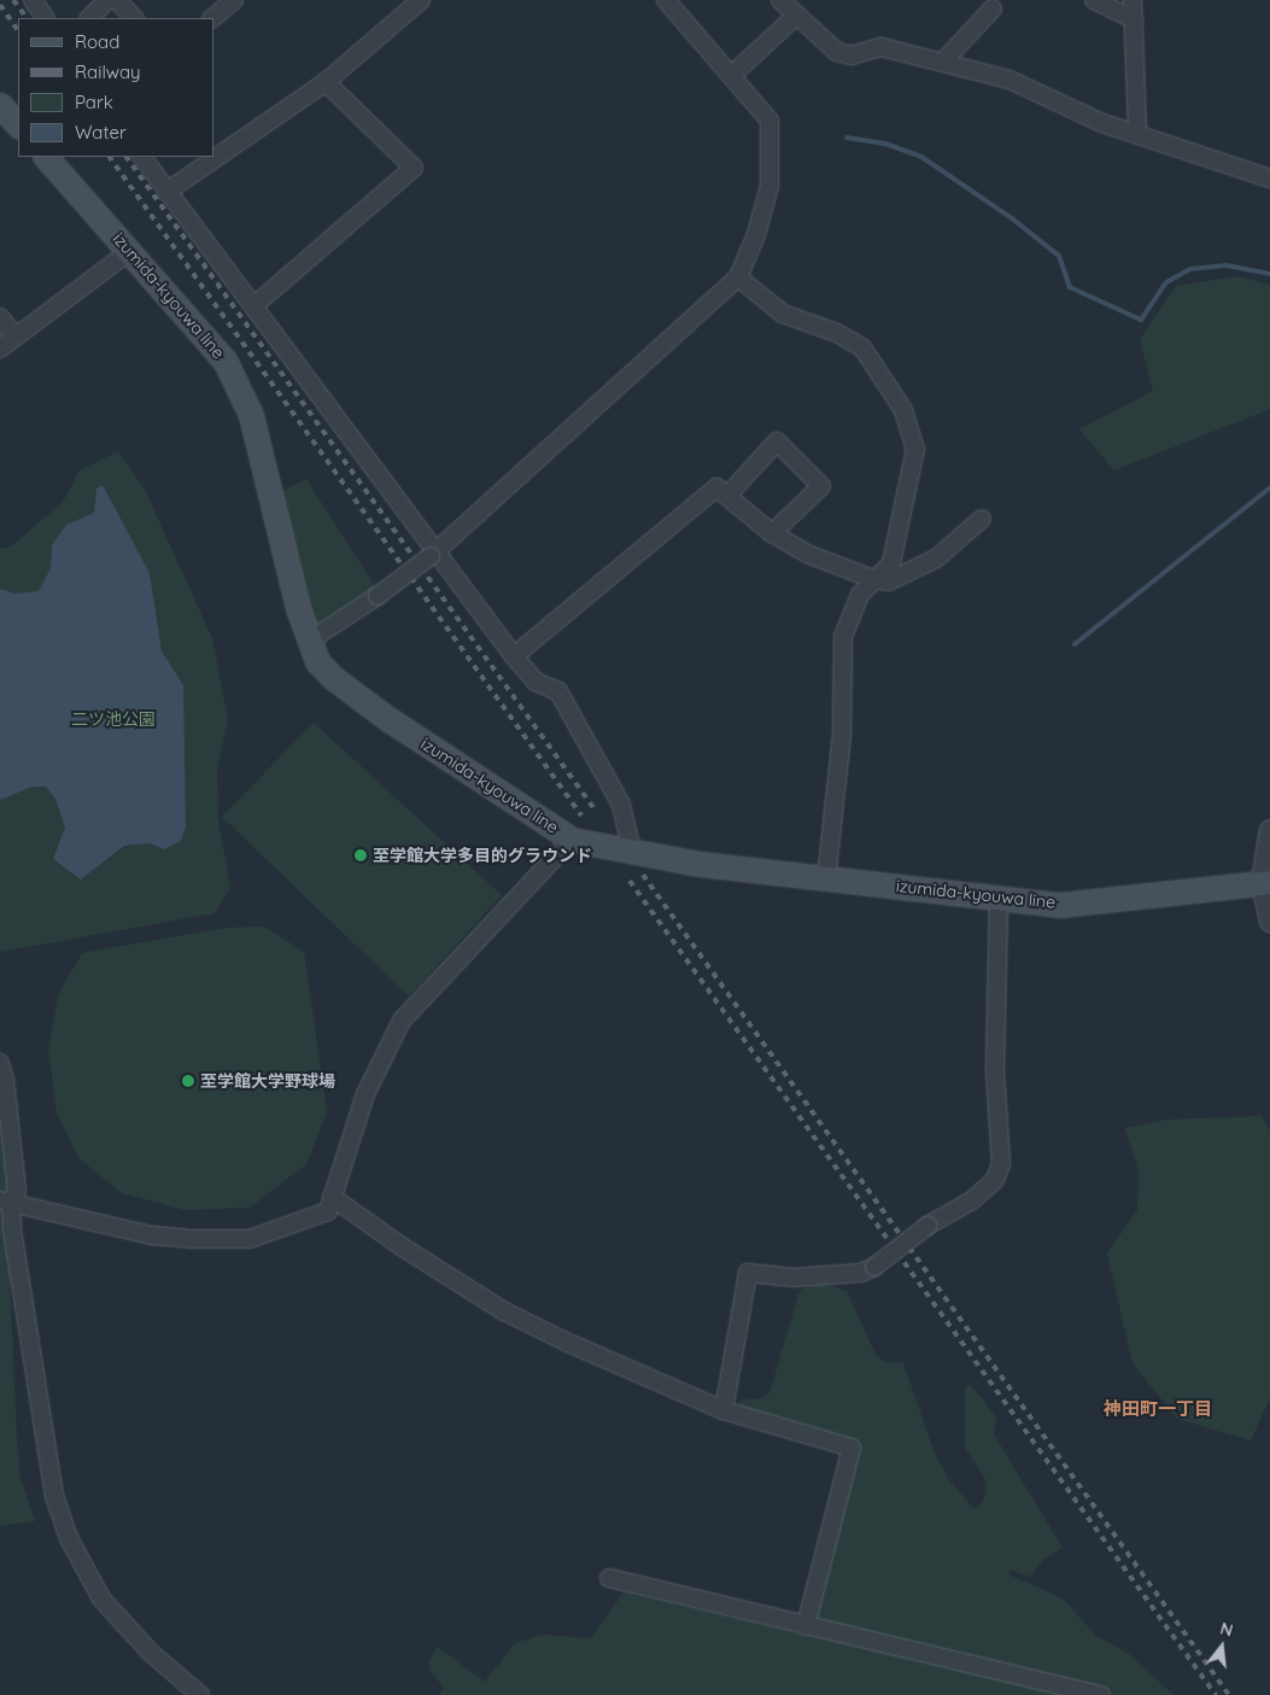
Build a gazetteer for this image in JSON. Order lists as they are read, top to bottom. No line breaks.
{"streets":{"main road":["izumida-kyouwa line"]},"districts":["神田町一丁目"],"parks":["二ツ池公園"],"places":["至学館大学多目的グラウンド","至学館大学野球場"],"legend":["Road","Railway","Park","Water"],"north":"top"}
